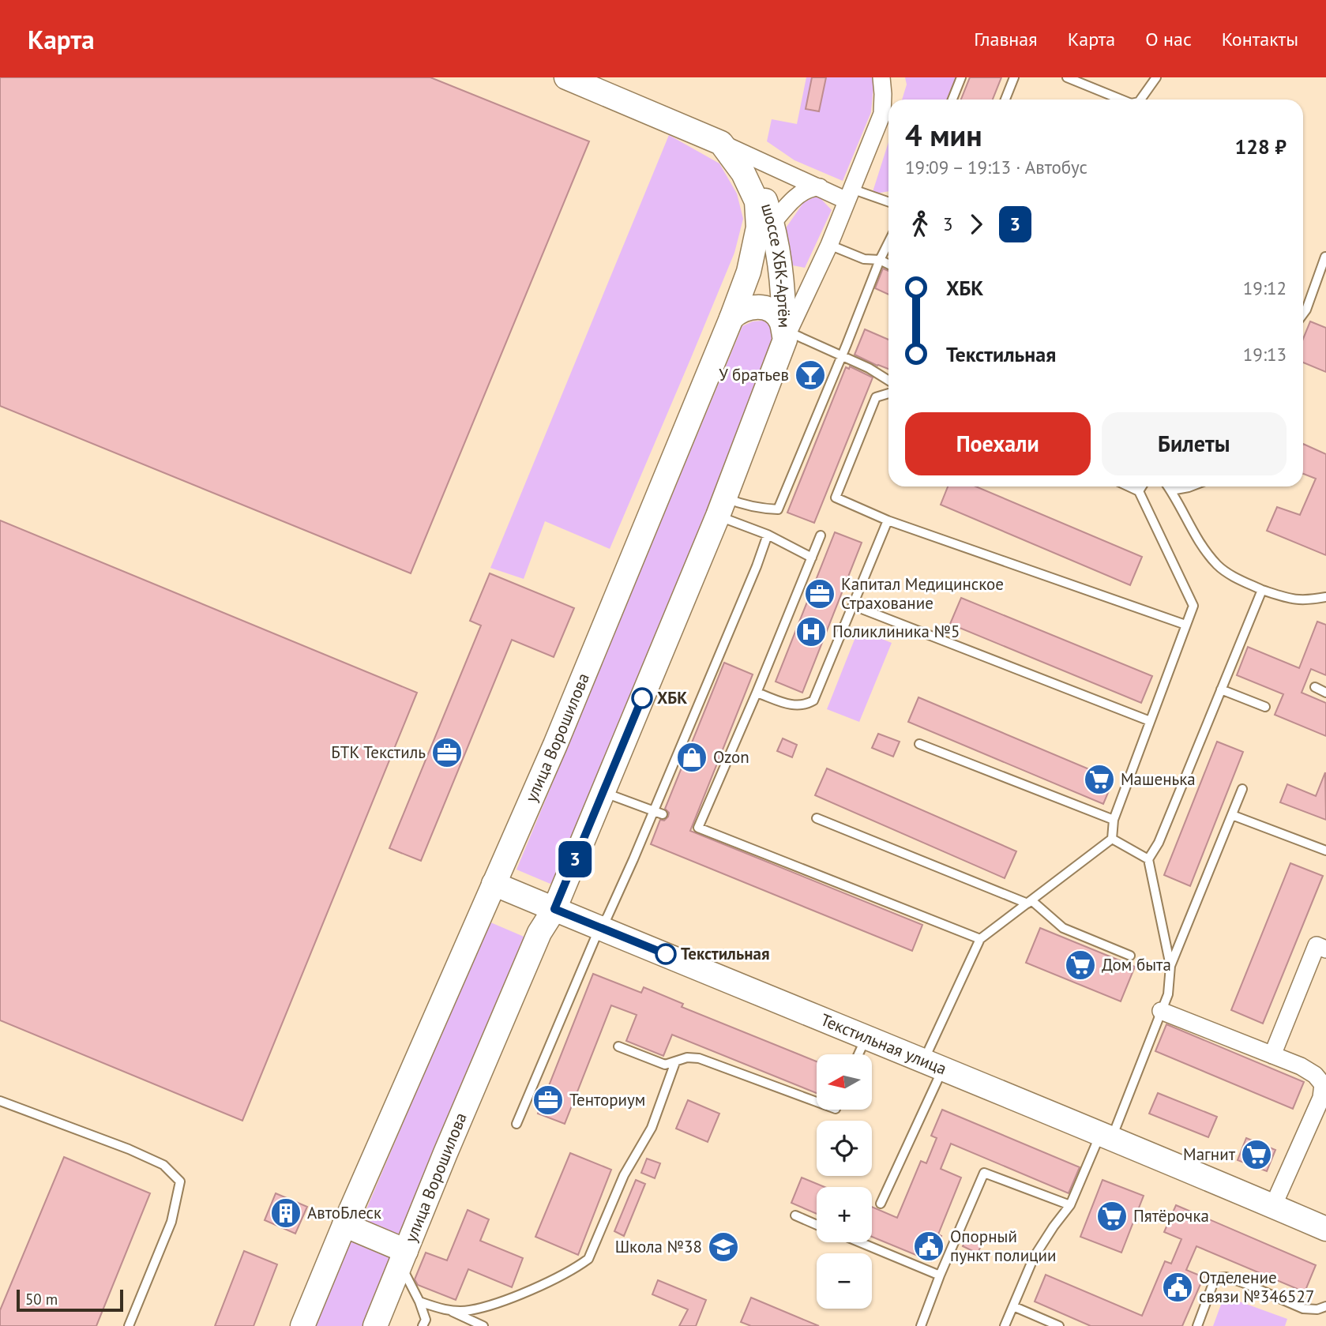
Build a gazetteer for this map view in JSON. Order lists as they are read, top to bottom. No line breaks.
{"streets":{"main road":["шоссе ХБК-Артём","улица Ворошилова","Текстильная улица"]},"crossings":[["шоссе ХБК-Артём","улица Ворошилова"],["улица Ворошилова","Текстильная улица"]],"places":{"bar":["У братьев"],"office":["Капитал Медицинское Страхование","БТК Текстиль","Тенториум"],"hospital":["Поликлиника №5"],"other":["ХБК","Текстильная"],"shop":["Ozon"],"supermarket":["Машенька","Дом быта","Магнит","Пятёрочка"],"building":["АвтоБлеск"],"public building":["Опорный пункт полиции","Отделение связи №346527"],"school or university":["Школа №38"]},"lines":["bus line 3"],"scale_bar":"50 m","north":"left","page":{"header":"Карта","nav":["Главная","Карта","О нас","Контакты"],"on_map":"3","heading":["4 мин","19:09 – 19:13 · Автобус","128 ₽"],"legs":["3","3"],"list":[{"name":"ХБК","value":"19:12"},{"name":"Текстильная","value":"19:13"}],"buttons":["Поехали","Билеты"],"map_buttons":["+","−"],"scale":"50 m"}}
